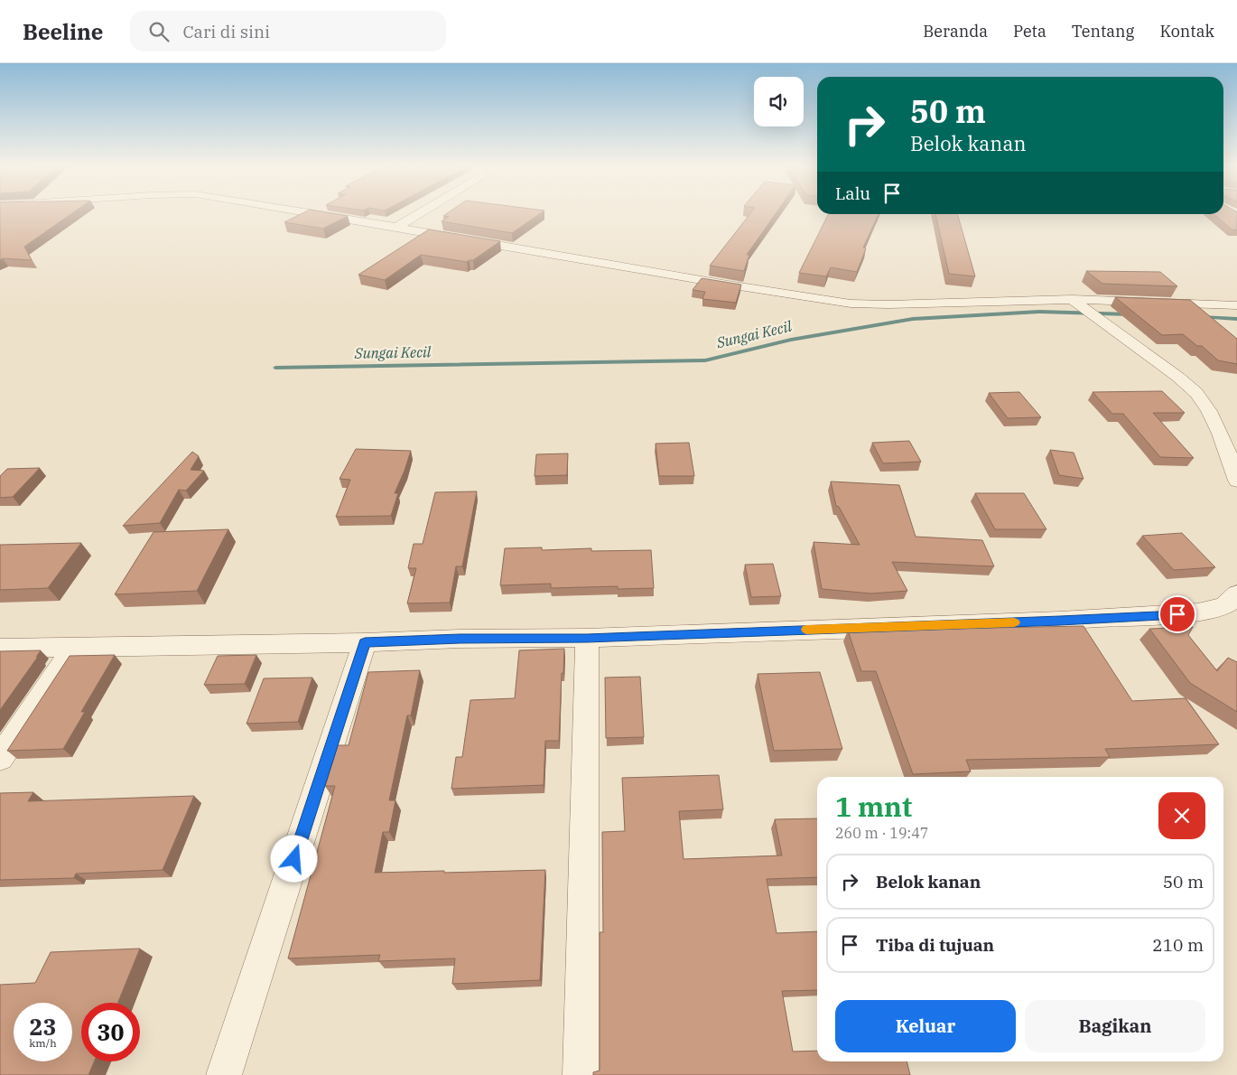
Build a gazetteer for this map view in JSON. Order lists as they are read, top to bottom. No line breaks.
{"water":["Sungai Kecil"],"page":{"header":"Beeline","search":"Cari di sini","nav":["Beranda","Peta","Tentang","Kontak"],"turn":["50 m","Belok kanan"],"then":"Lalu","heading":["1 mnt","260 m · 19:47"],"list":[{"name":"Belok kanan","value":"50 m"},{"name":"Tiba di tujuan","value":"210 m"}],"buttons":["Keluar","Bagikan"],"speed":"23 km/h","limit":"30"}}
